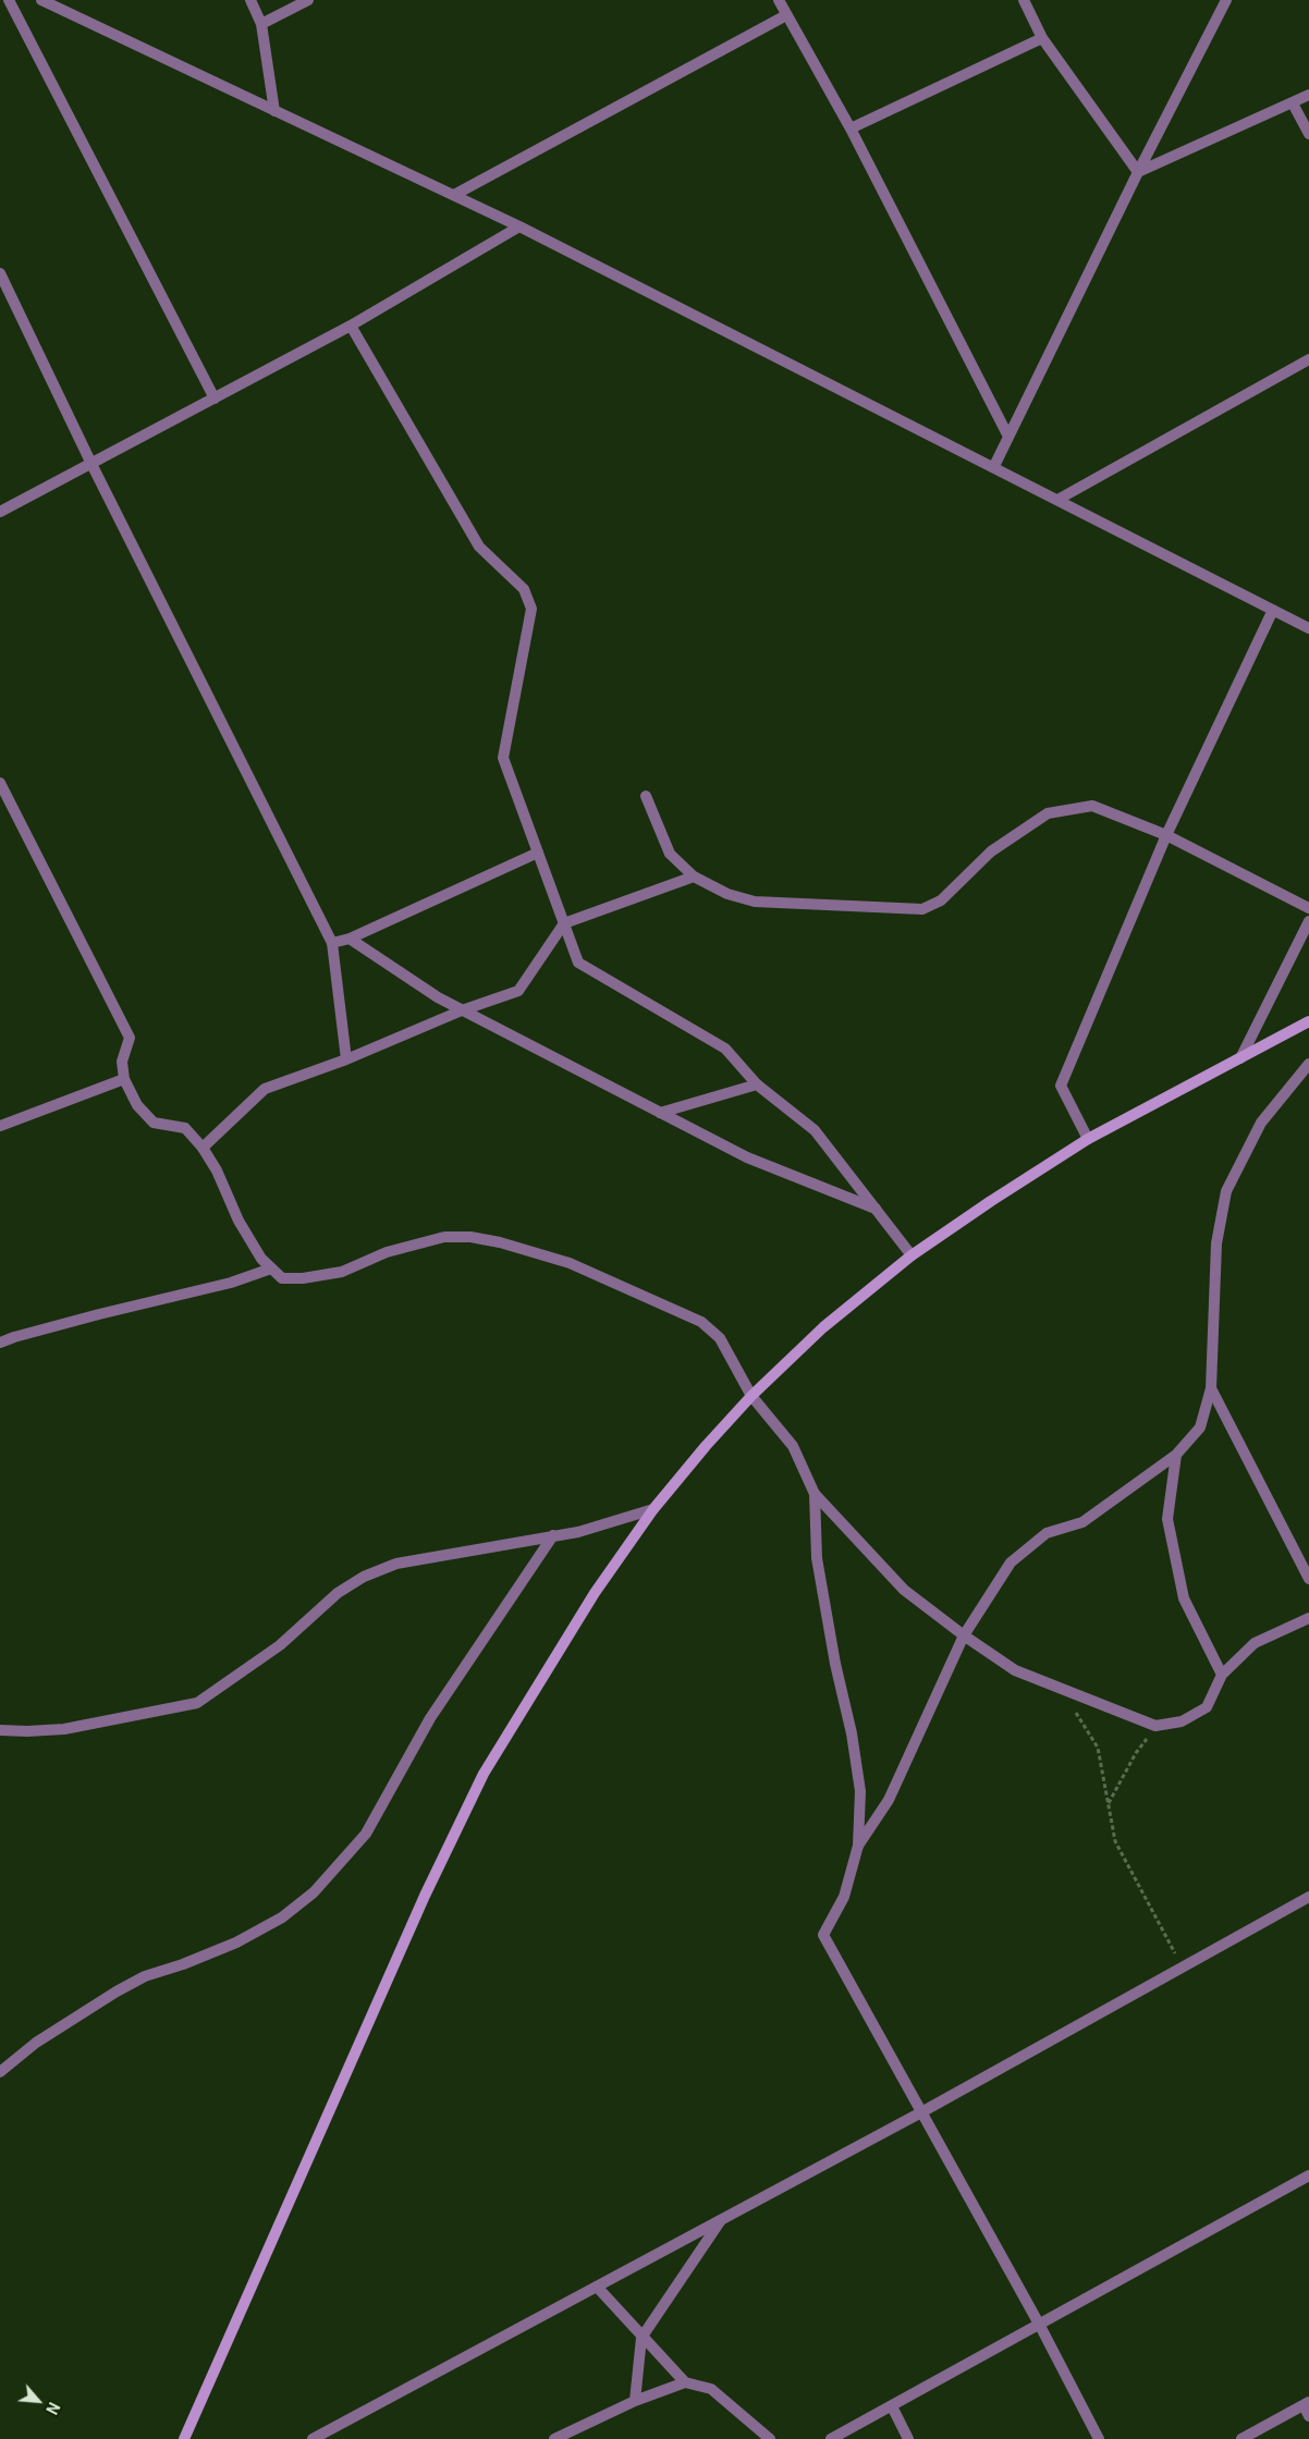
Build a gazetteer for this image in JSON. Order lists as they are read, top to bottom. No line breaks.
{"north":"bottom right"}
